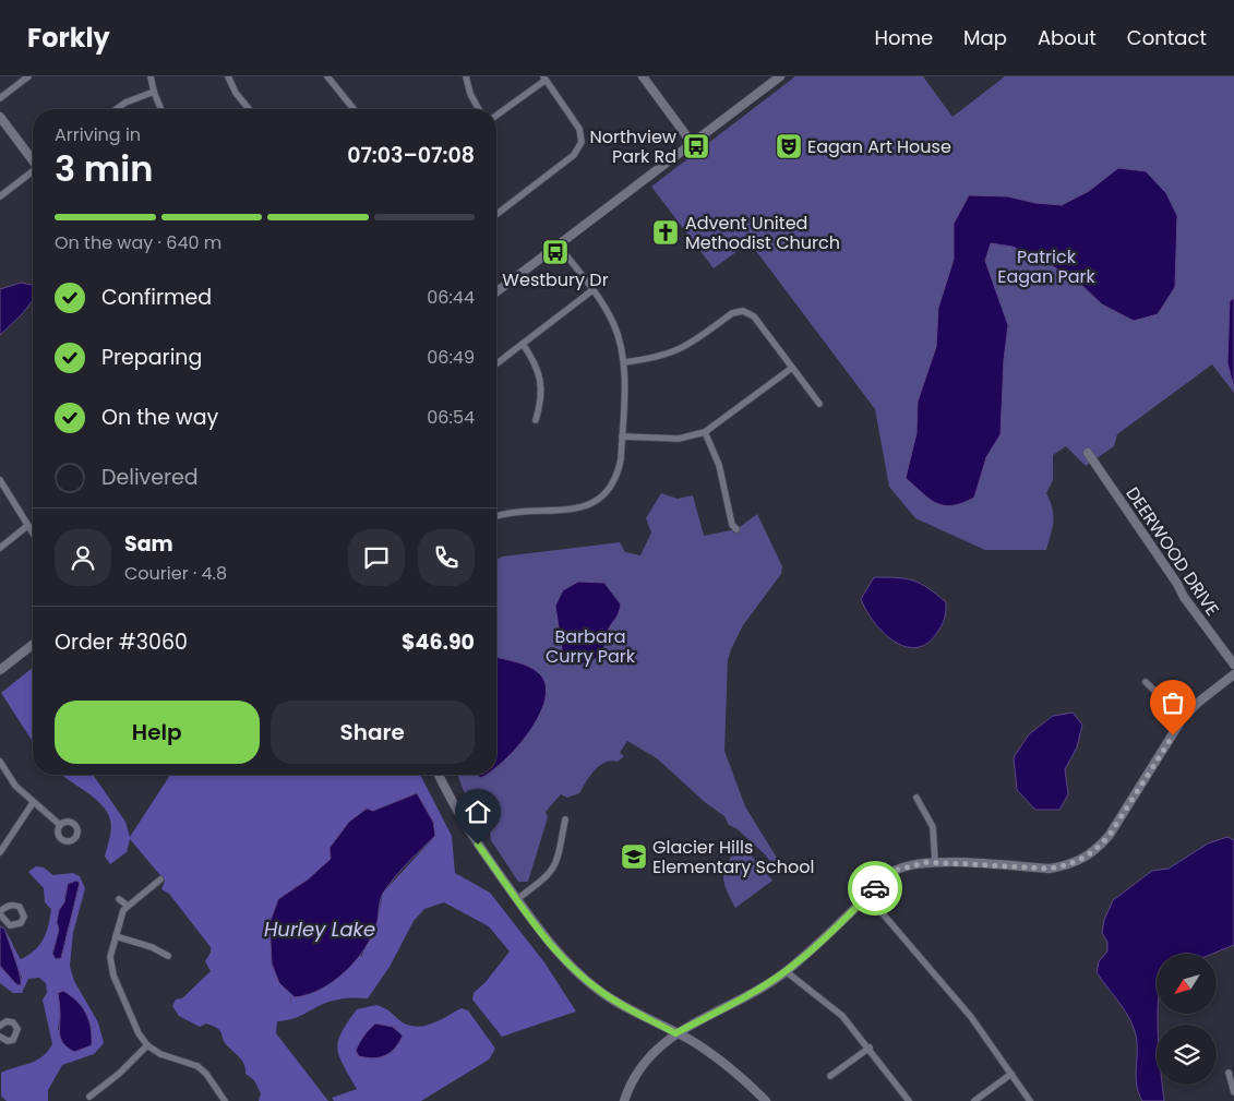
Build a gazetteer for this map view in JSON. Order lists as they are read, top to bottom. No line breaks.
{"streets":{"street":["DEERWOOD DRIVE"]},"water":["Hurley Lake"],"parks":["Patrick Eagan Park","Barbara Curry Park"],"places":{"bus stop":["Northview Park Rd","Westbury Dr"],"theatre":["Eagan Art House"],"church":["Advent United Methodist Church"],"school or university":["Glacier Hills Elementary School"]},"north":"bottom left","page":{"header":"Forkly","nav":["Home","Map","About","Contact"],"heading":["3 min","Arriving in","07:03–07:08"],"panel":["Sam","Courier · 4.8","Order #3060","$46.90"],"bar":"On the way · 640 m","list":[["Confirmed","06:44"],["Preparing","06:49"],["On the way","06:54"],"Delivered"],"buttons":["Help","Share"]}}
